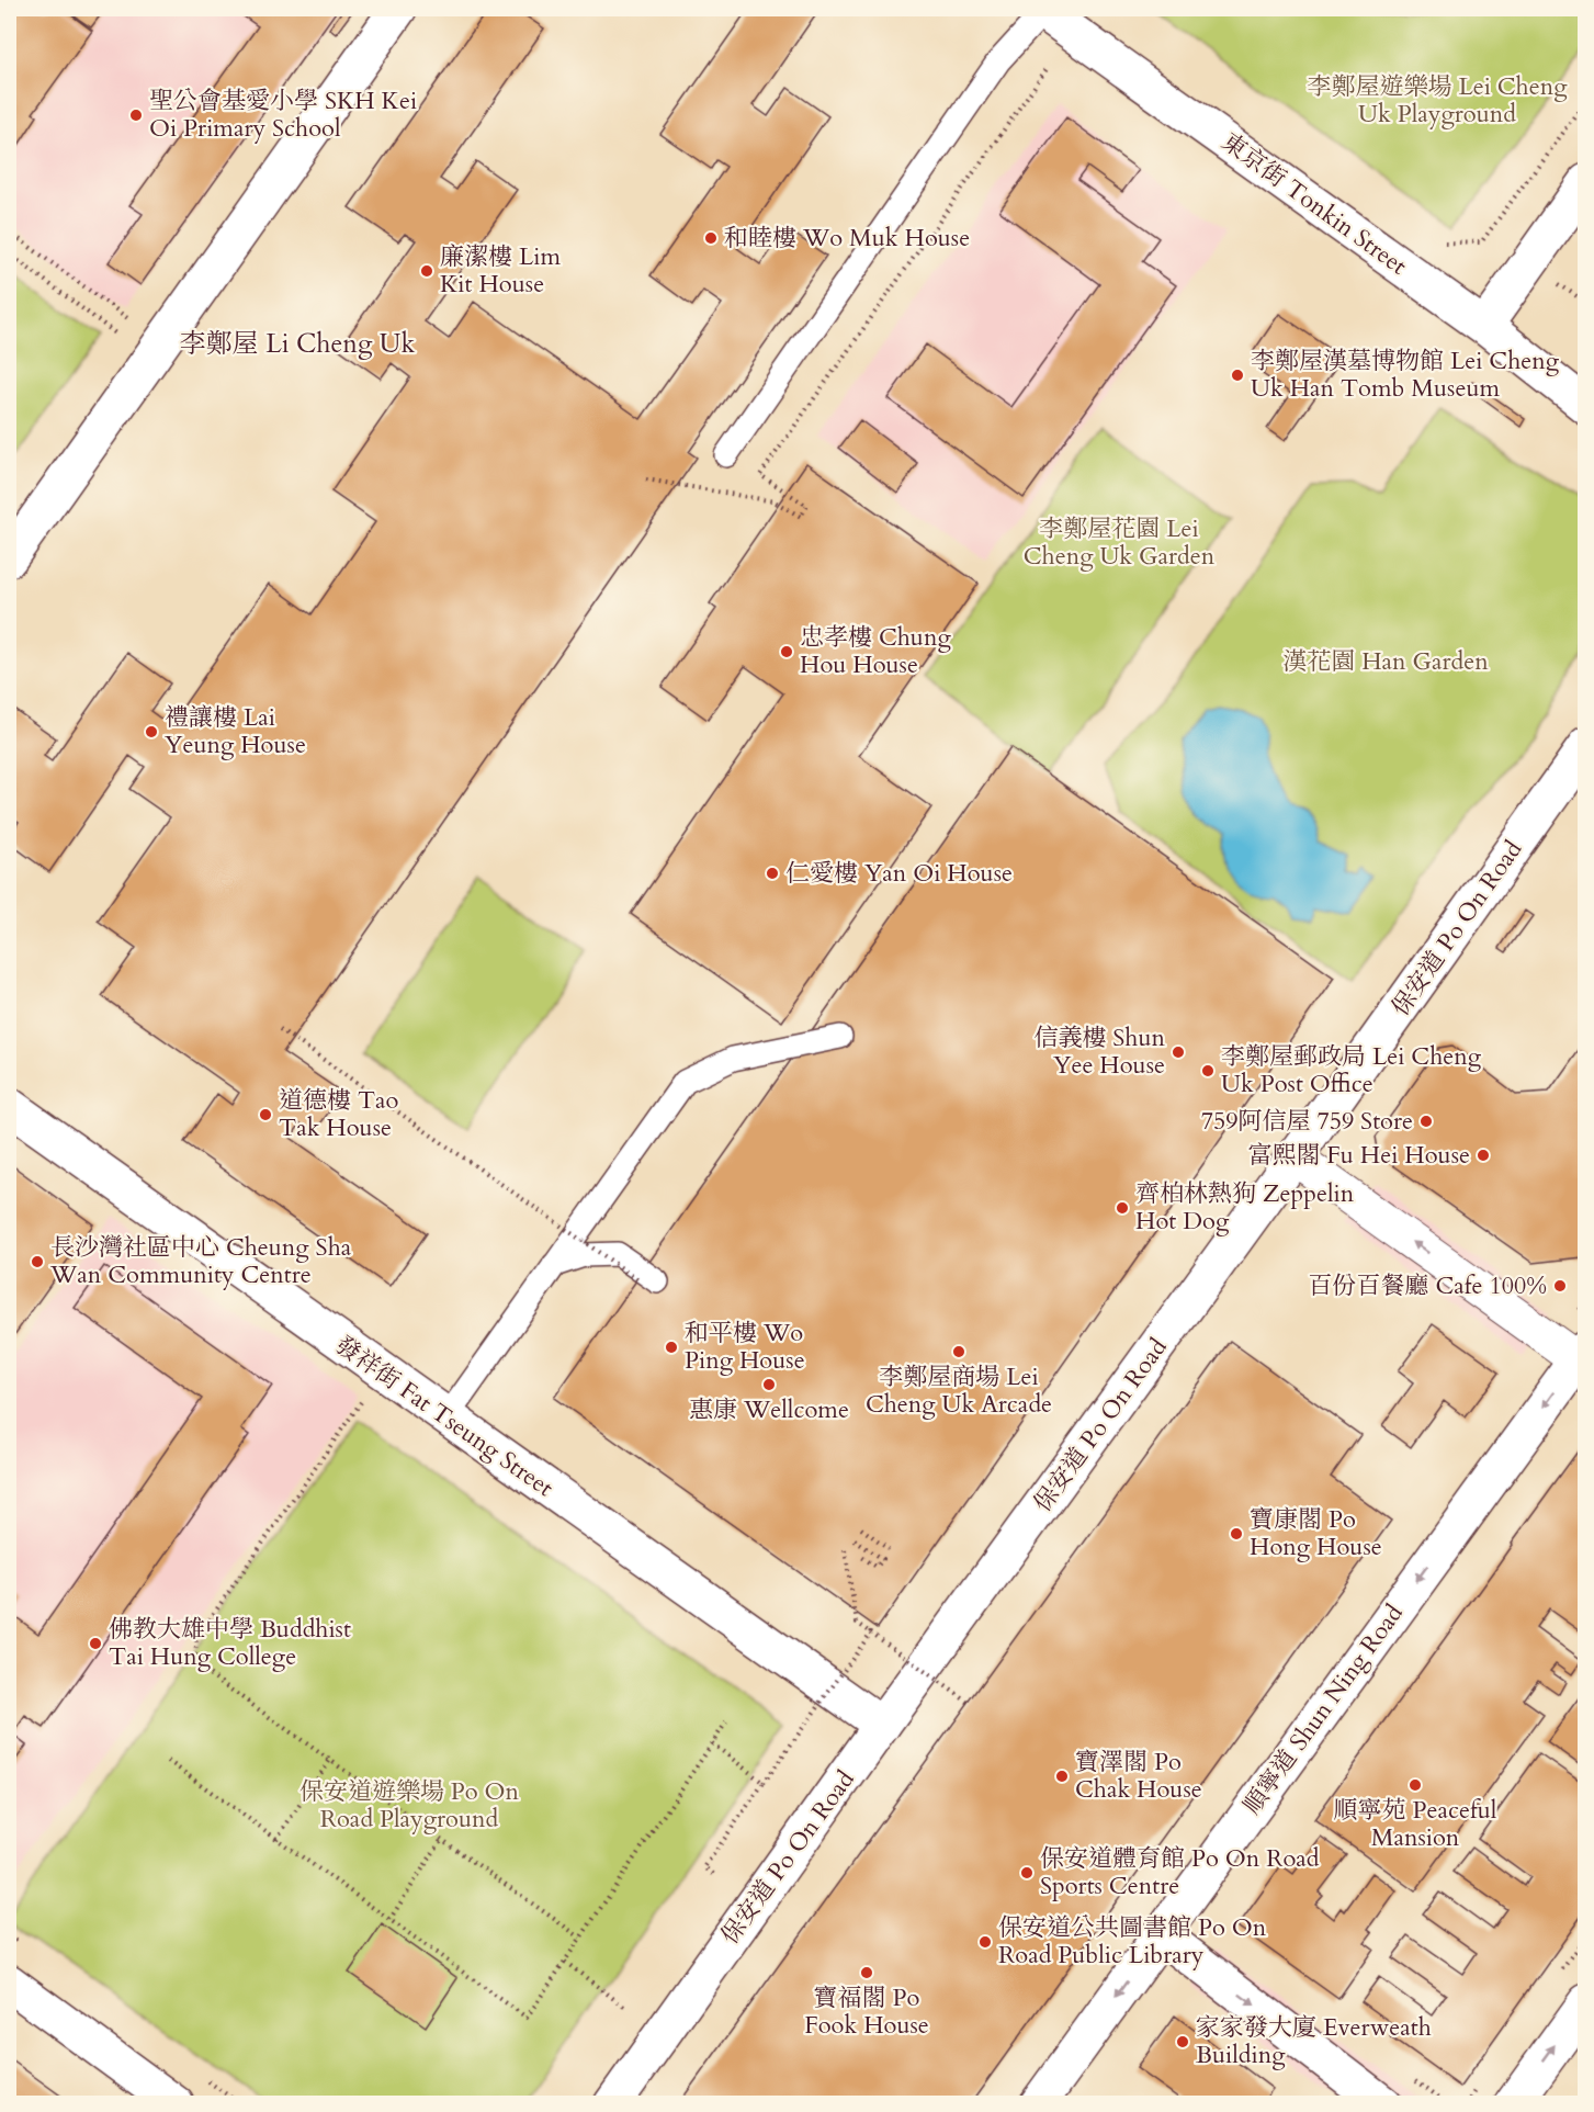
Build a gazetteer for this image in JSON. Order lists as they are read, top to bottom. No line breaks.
{"streets":{"street":["東京街 Tonkin Street","保安道 Po On Road","發祥街 Fat Tseung Street","順寧道 Shun Ning Road"]},"crossings":[["保安道 Po On Road","發祥街 Fat Tseung Street"]],"one_way":["順寧道 Shun Ning Road"],"districts":["李鄭屋 Li Cheng Uk"],"parks":["李鄭屋遊樂場 Lei Cheng Uk Playground","李鄭屋花園 Lei Cheng Uk Garden","漢花園 Han Garden","保安道遊樂場 Po On Road Playground"],"places":["聖公會基愛小學 SKH Kei Oi Primary School","和睦樓 Wo Muk House","廉潔樓 Lim Kit House","李鄭屋漢墓博物館 Lei Cheng Uk Han Tomb Museum","忠孝樓 Chung Hou House","禮讓樓 Lai Yeung House","仁愛樓 Yan Oi House","信義樓 Shun Yee House","李鄭屋郵政局 Lei Cheng Uk Post Office","道德樓 Tao Tak House","759阿信屋 759 Store","富熙閣 Fu Hei House","齊柏林熱狗 Zeppelin Hot Dog","長沙灣社區中心 Cheung Sha Wan Community Centre","百份百餐廳 Cafe 100%","和平樓 Wo Ping House","李鄭屋商場 Lei Cheng Uk Arcade","惠康 Wellcome","寶康閣 Po Hong House","佛教大雄中學 Buddhist Tai Hung College","寶澤閣 Po Chak House","順寧苑 Peaceful Mansion","保安道體育館 Po On Road Sports Centre","保安道公共圖書館 Po On Road Public Library","寶福閣 Po Fook House","家家發大廈 Everweath Building"]}
